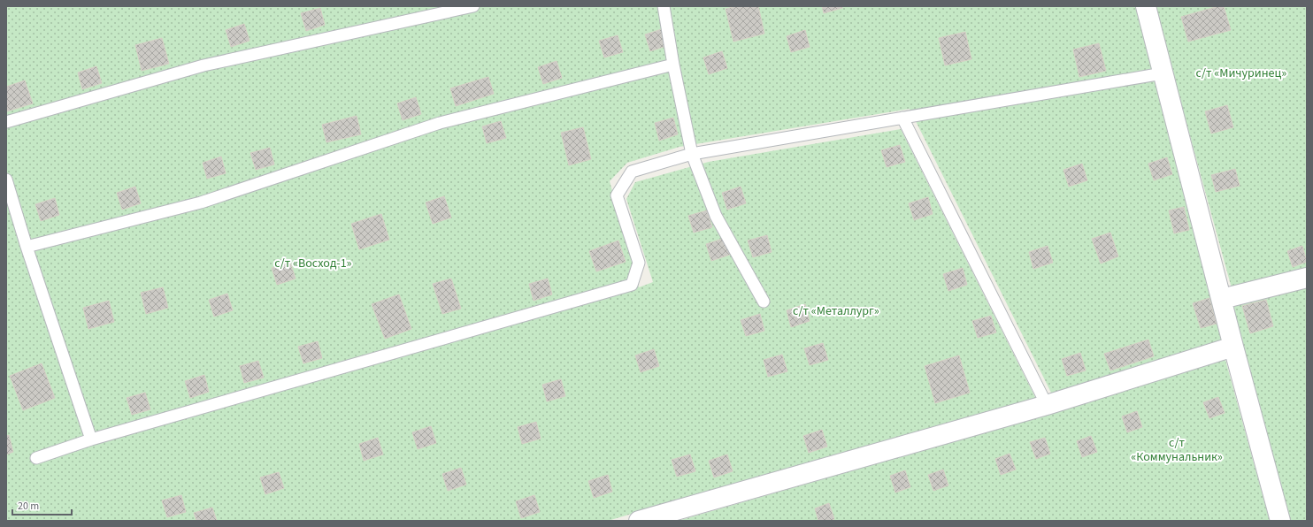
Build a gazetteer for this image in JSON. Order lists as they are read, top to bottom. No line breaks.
{"parks":["с/т «Мичуринец»","с/т «Восход-1»","с/т «Металлург»","с/т «Коммунальник»"],"scale_bar":"20 m"}
